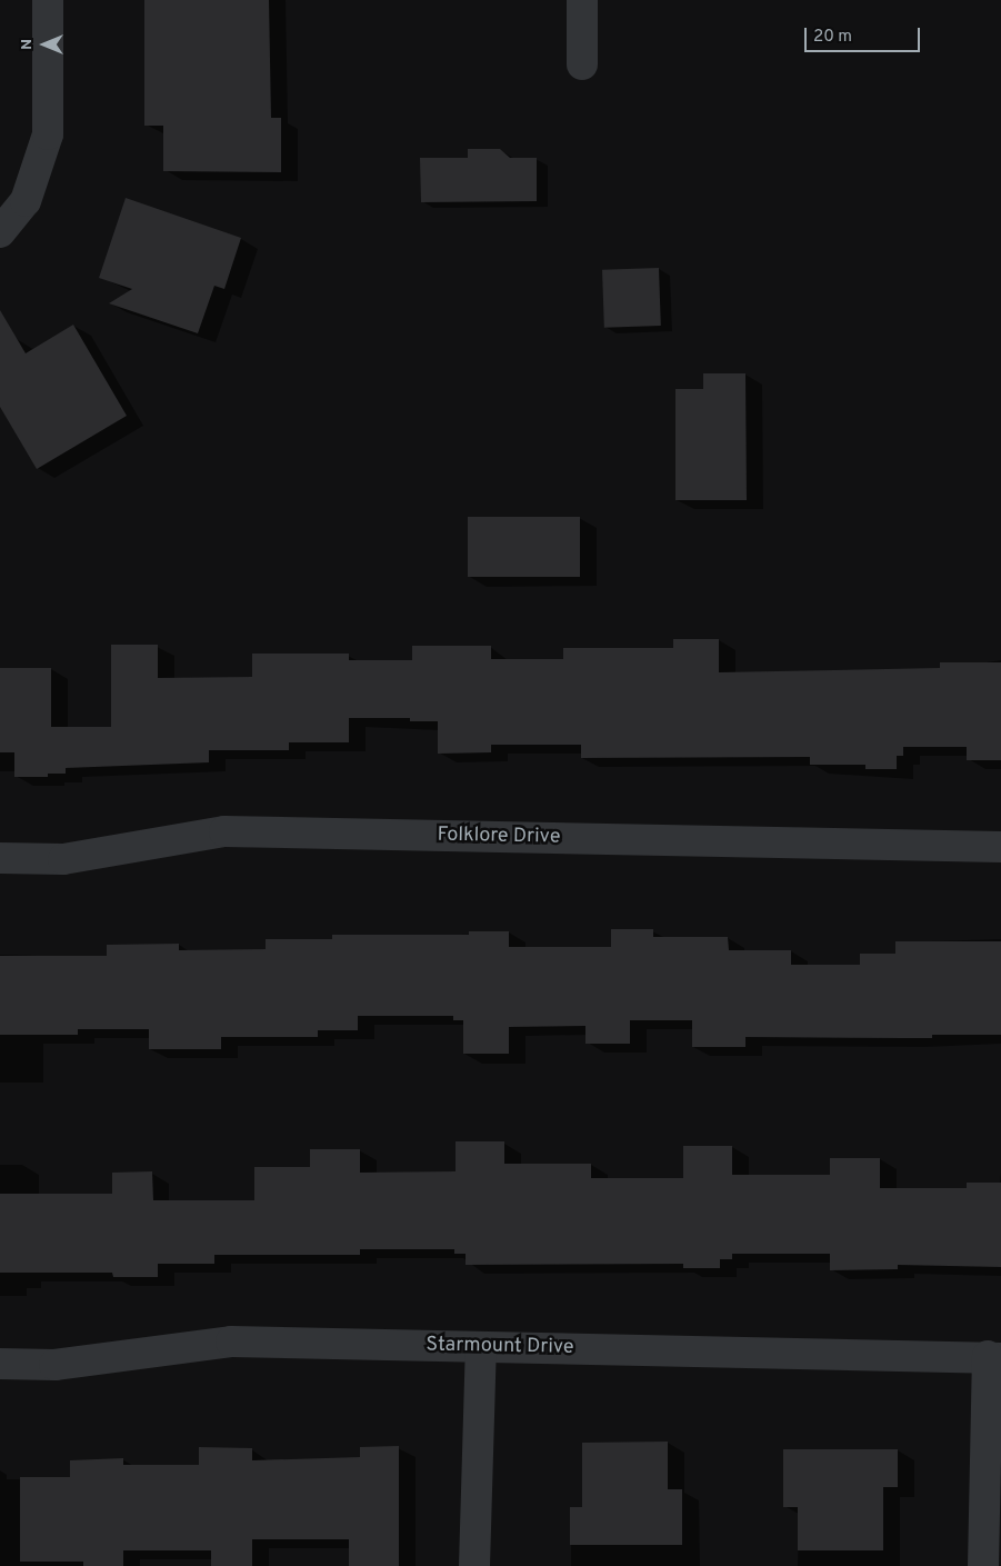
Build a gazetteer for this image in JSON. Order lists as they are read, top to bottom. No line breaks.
{"streets":{"street":["Folklore Drive","Starmount Drive"]},"scale_bar":"20 m","north":"left"}
